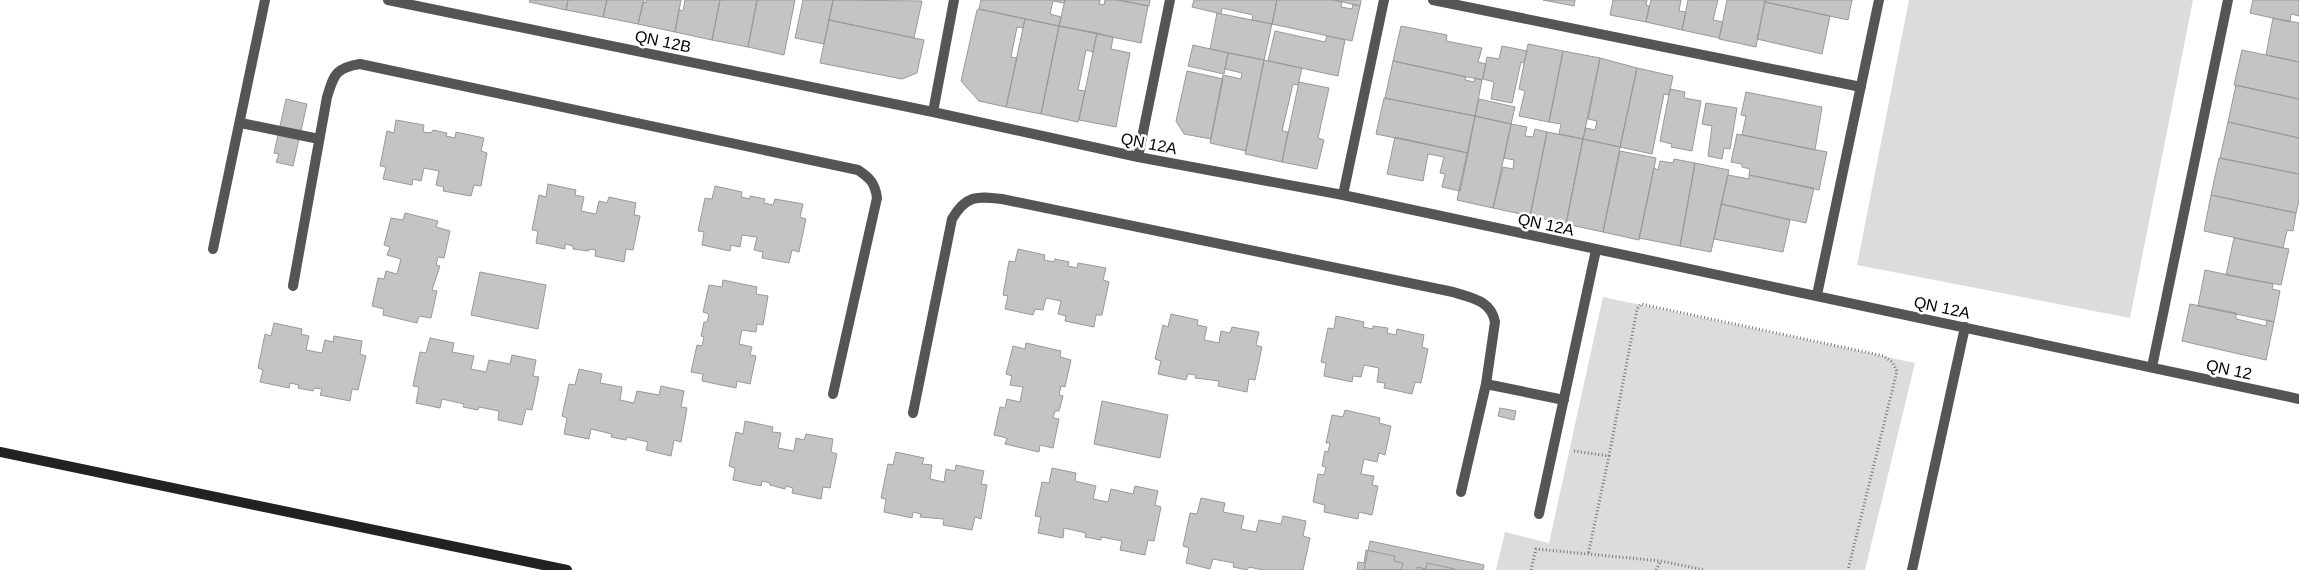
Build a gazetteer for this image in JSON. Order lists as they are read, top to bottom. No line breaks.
{"streets":{"street":["QN 12B","QN 12A","QN 12"]},"crossings":[["QN 12B","QN 12A"],["QN 12A","QN 12"]]}
